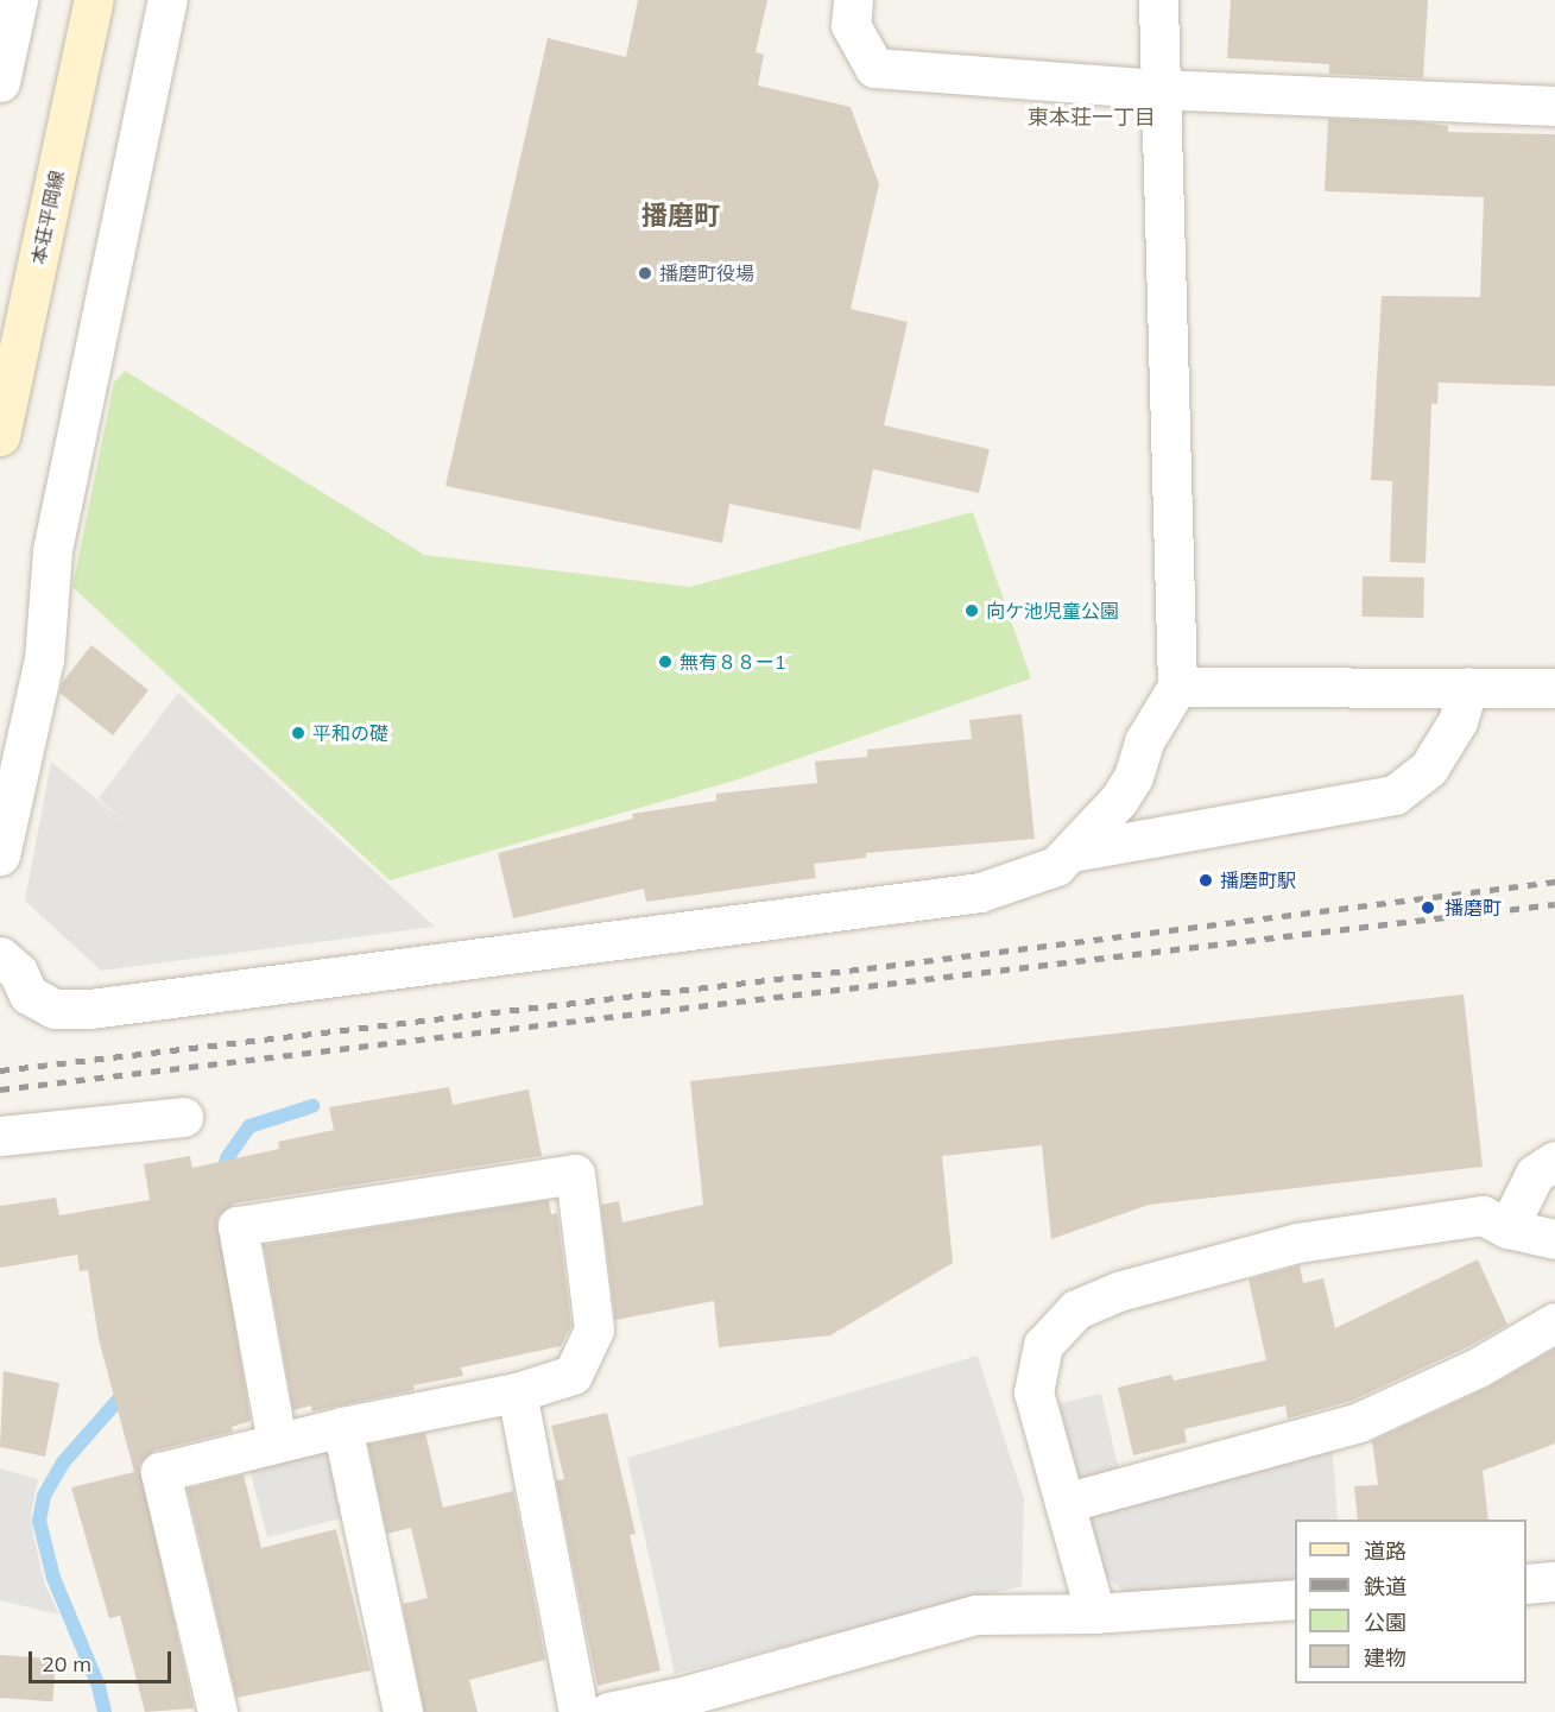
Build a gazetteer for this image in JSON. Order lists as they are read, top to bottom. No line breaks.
{"streets":{"main road":["本荘平岡線"]},"districts":["東本荘一丁目","播磨町"],"places":["播磨町役場","向ケ池児童公園","無有８８ー1","平和の礎","播磨町駅","播磨町"],"legend":["道路","鉄道","公園","建物"],"scale_bar":"20 m"}
